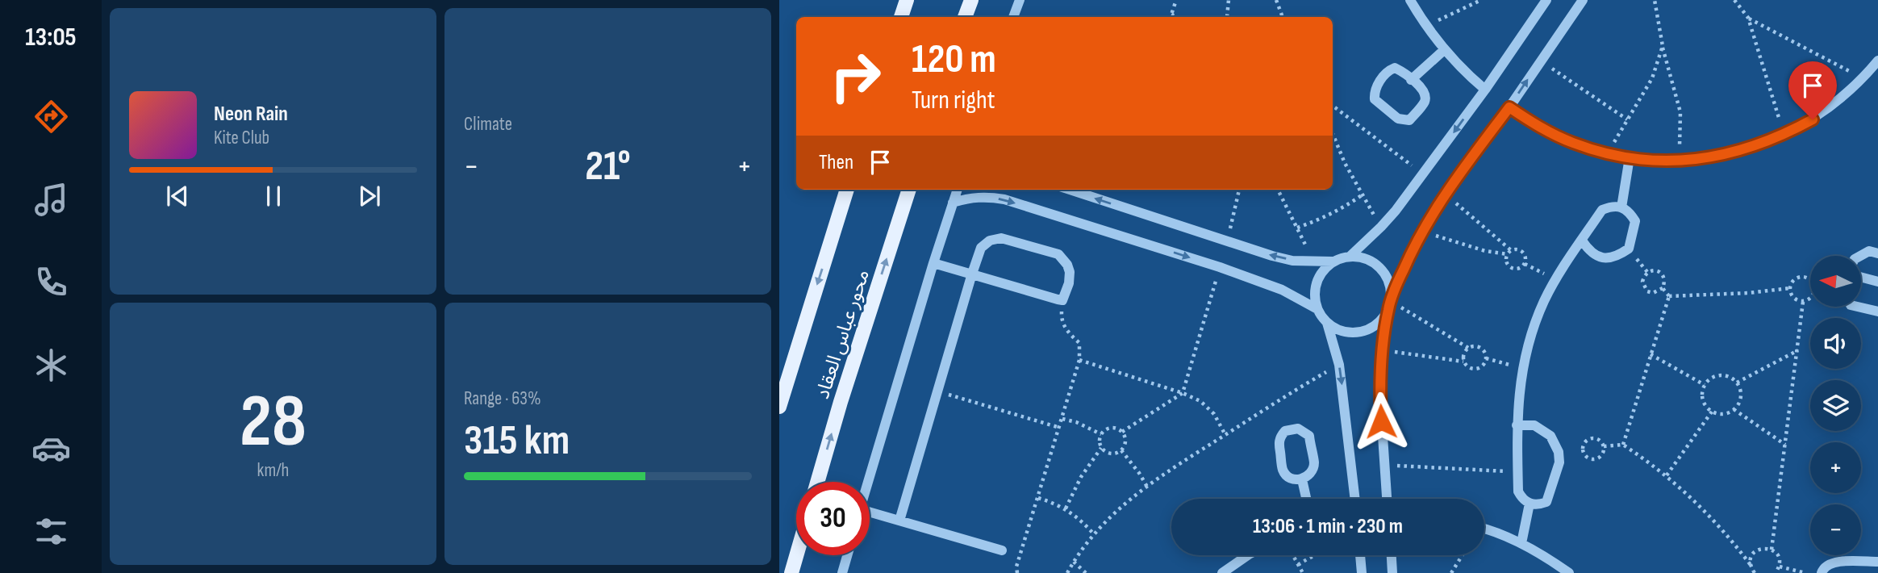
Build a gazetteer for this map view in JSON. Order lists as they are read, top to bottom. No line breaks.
{"streets":{"main road":["محور عباس العقاد"]},"north":"left","page":{"tabs":"13:05","tile":["Climate",["28","km/h"],["Range · 63%","315 km"]],"turn":["120 m","Turn right"],"song":["Neon Rain","Kite Club"],"then":"Then","heat":["−","21°","+"],"map_buttons":["+","−"],"limit":"30","trip":"13:06 · 1 min · 230 m"}}
